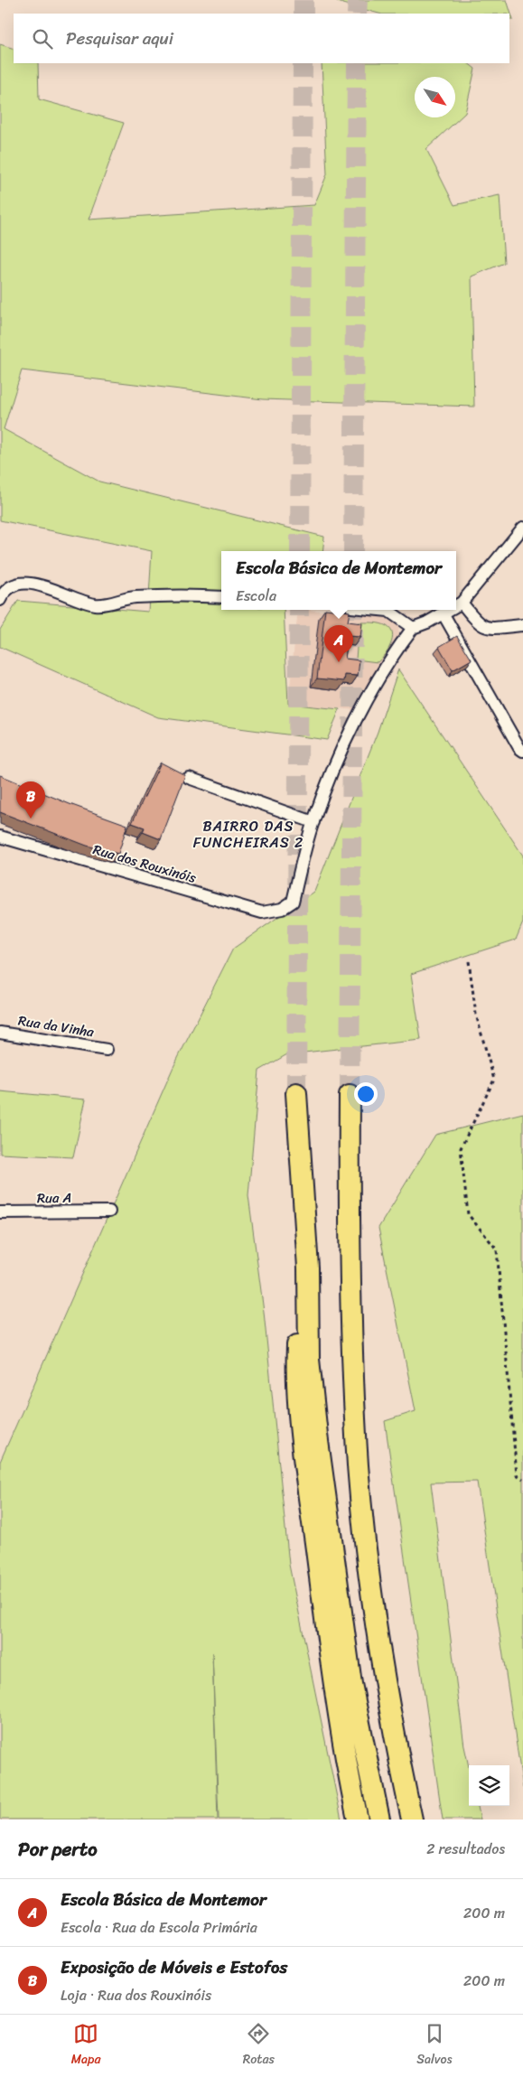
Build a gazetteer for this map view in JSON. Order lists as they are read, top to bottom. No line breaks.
{"streets":{"street":["Rua dos Rouxinóis","Rua da Vinha","Rua A"]},"districts":["BAIRRO DAS FUNCHEIRAS 2"],"north":"bottom right","page":{"search":"Pesquisar aqui","popup":["Escola Básica de Montemor","Escola"],"pins":["A","B"],"heading":["Por perto","2 resultados"],"list":[{"mark":"A","name":"Escola Básica de Montemor","note":"Escola · Rua da Escola Primária","value":"200 m"},{"mark":"B","name":"Exposição de Móveis e Estofos","note":"Loja · Rua dos Rouxinóis","value":"200 m"}],"nav":["Mapa","Rotas","Salvos"]}}
